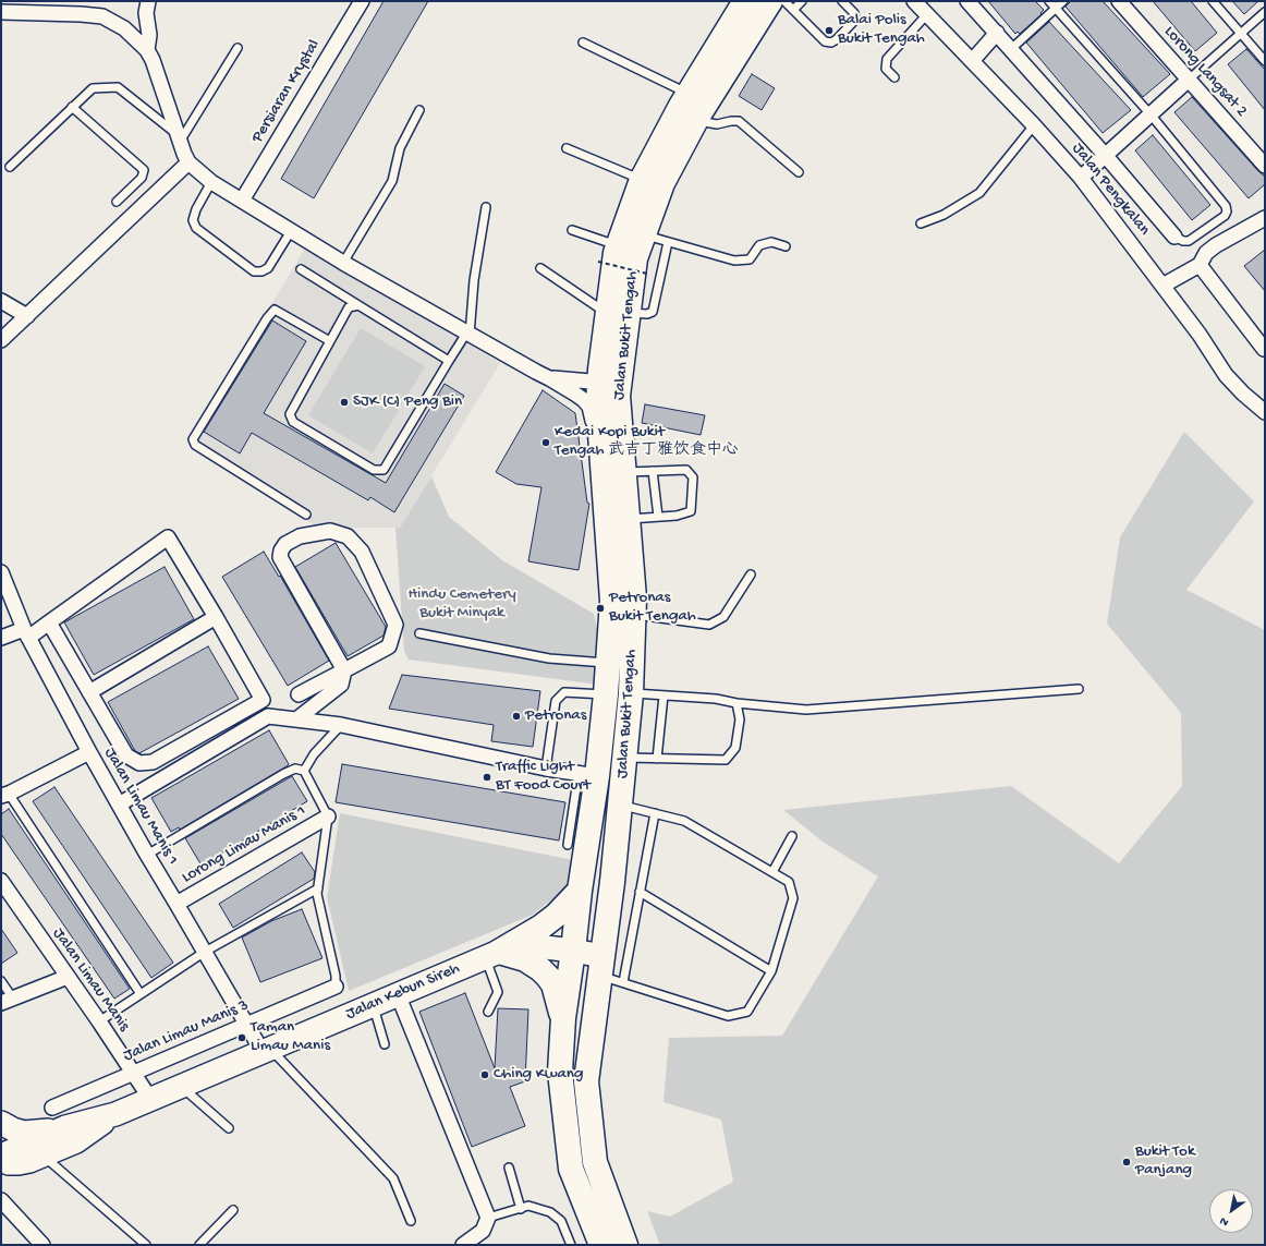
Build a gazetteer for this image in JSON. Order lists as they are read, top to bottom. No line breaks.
{"streets":{"highway":["Jalan Bukit Tengah"],"main road":["Jalan Kebun Sireh"],"street":["Lorong Langsat 2","Persiaran Krystal","Jalan Pengkalan","Jalan Limau Manis 1","Lorong Limau Manis 1","Jalan Limau Manis","Jalan Limau Manis 3"]},"crossings":[["Jalan Bukit Tengah","Jalan Kebun Sireh"],["Jalan Limau Manis 1","Lorong Limau Manis 1"],["Jalan Limau Manis 1","Jalan Kebun Sireh"],["Jalan Limau Manis 1","Jalan Limau Manis 3"],["Jalan Limau Manis","Jalan Kebun Sireh"],["Jalan Limau Manis","Jalan Limau Manis 3"]],"parks":["Hindu Cemetery Bukit Minyak"],"places":["Balai Polis Bukit Tengah","SJK (C) Peng Bin","Kedai Kopi Bukit Tengah 武吉丁雅饮食中心","Petronas Bukit Tengah","Petronas","Traffic Light BT Food Court","Taman Limau Manis","Ching Kwang","Bukit Tok Panjang"],"north":"bottom left"}
